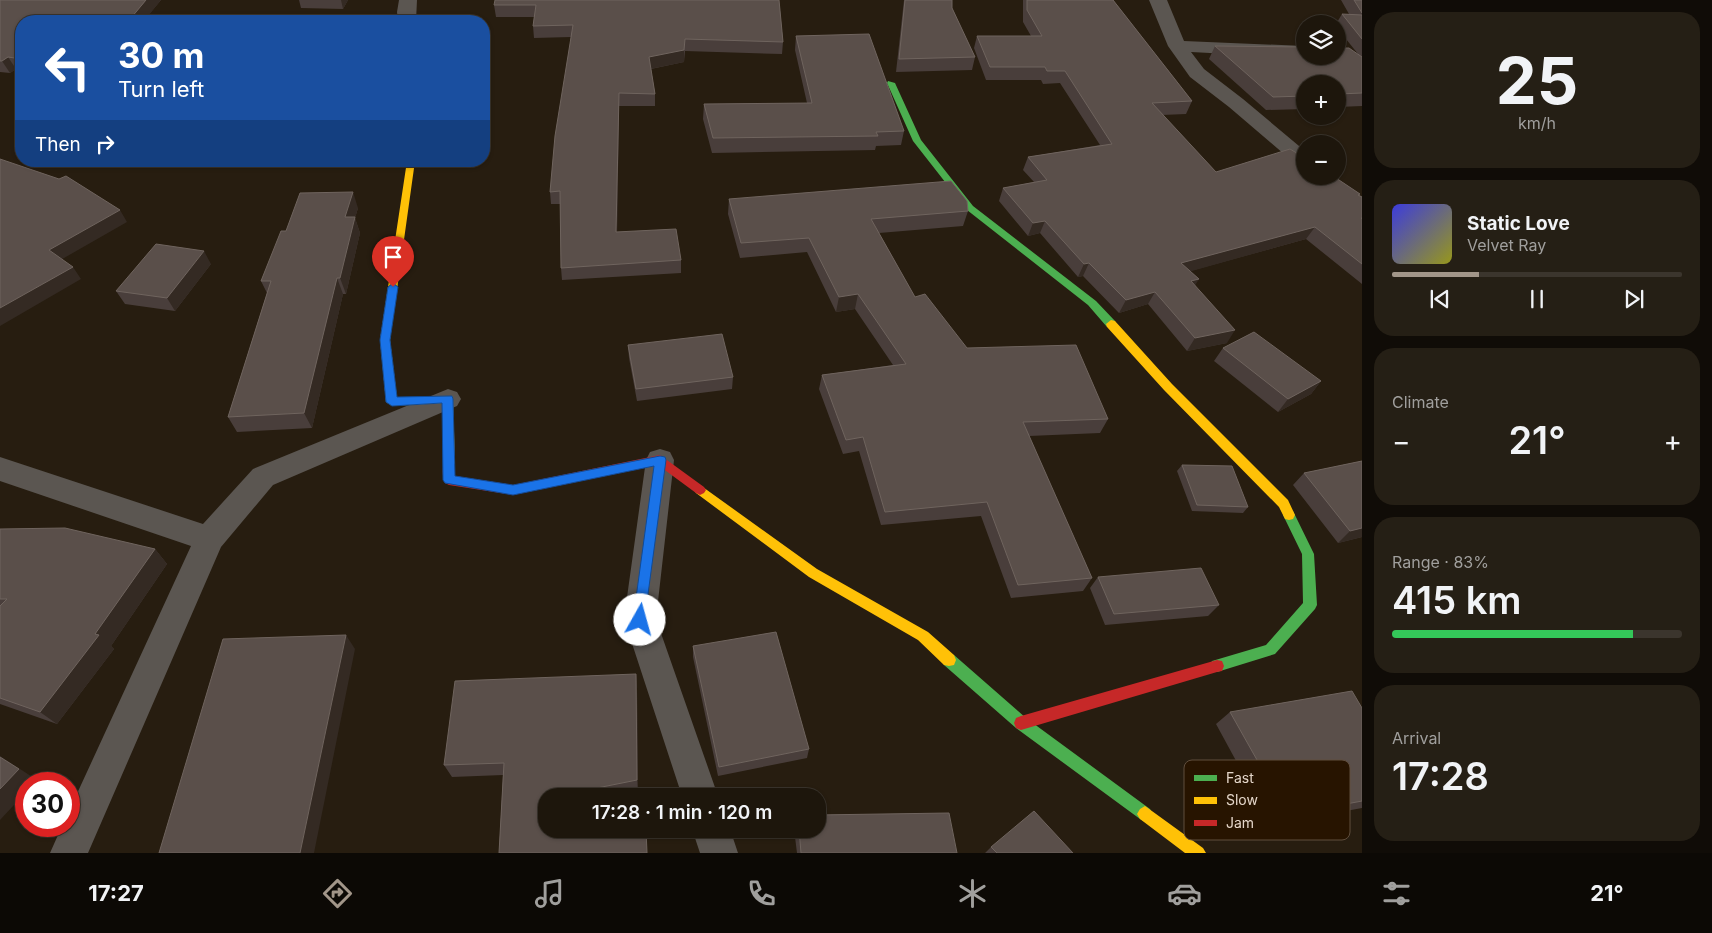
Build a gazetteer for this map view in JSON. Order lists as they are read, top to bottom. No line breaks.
{"legend":["Fast","Slow","Jam"],"page":{"tile":[["25","km/h"],"Climate",["Range · 83%","415 km"],["Arrival","17:28"]],"map_buttons":["+","−"],"turn":["30 m","Turn left"],"then":"Then","song":["Static Love","Velvet Ray"],"heat":["−","21°","+"],"limit":"30","trip":"17:28 · 1 min · 120 m","tabs":["17:27","21°"]}}
